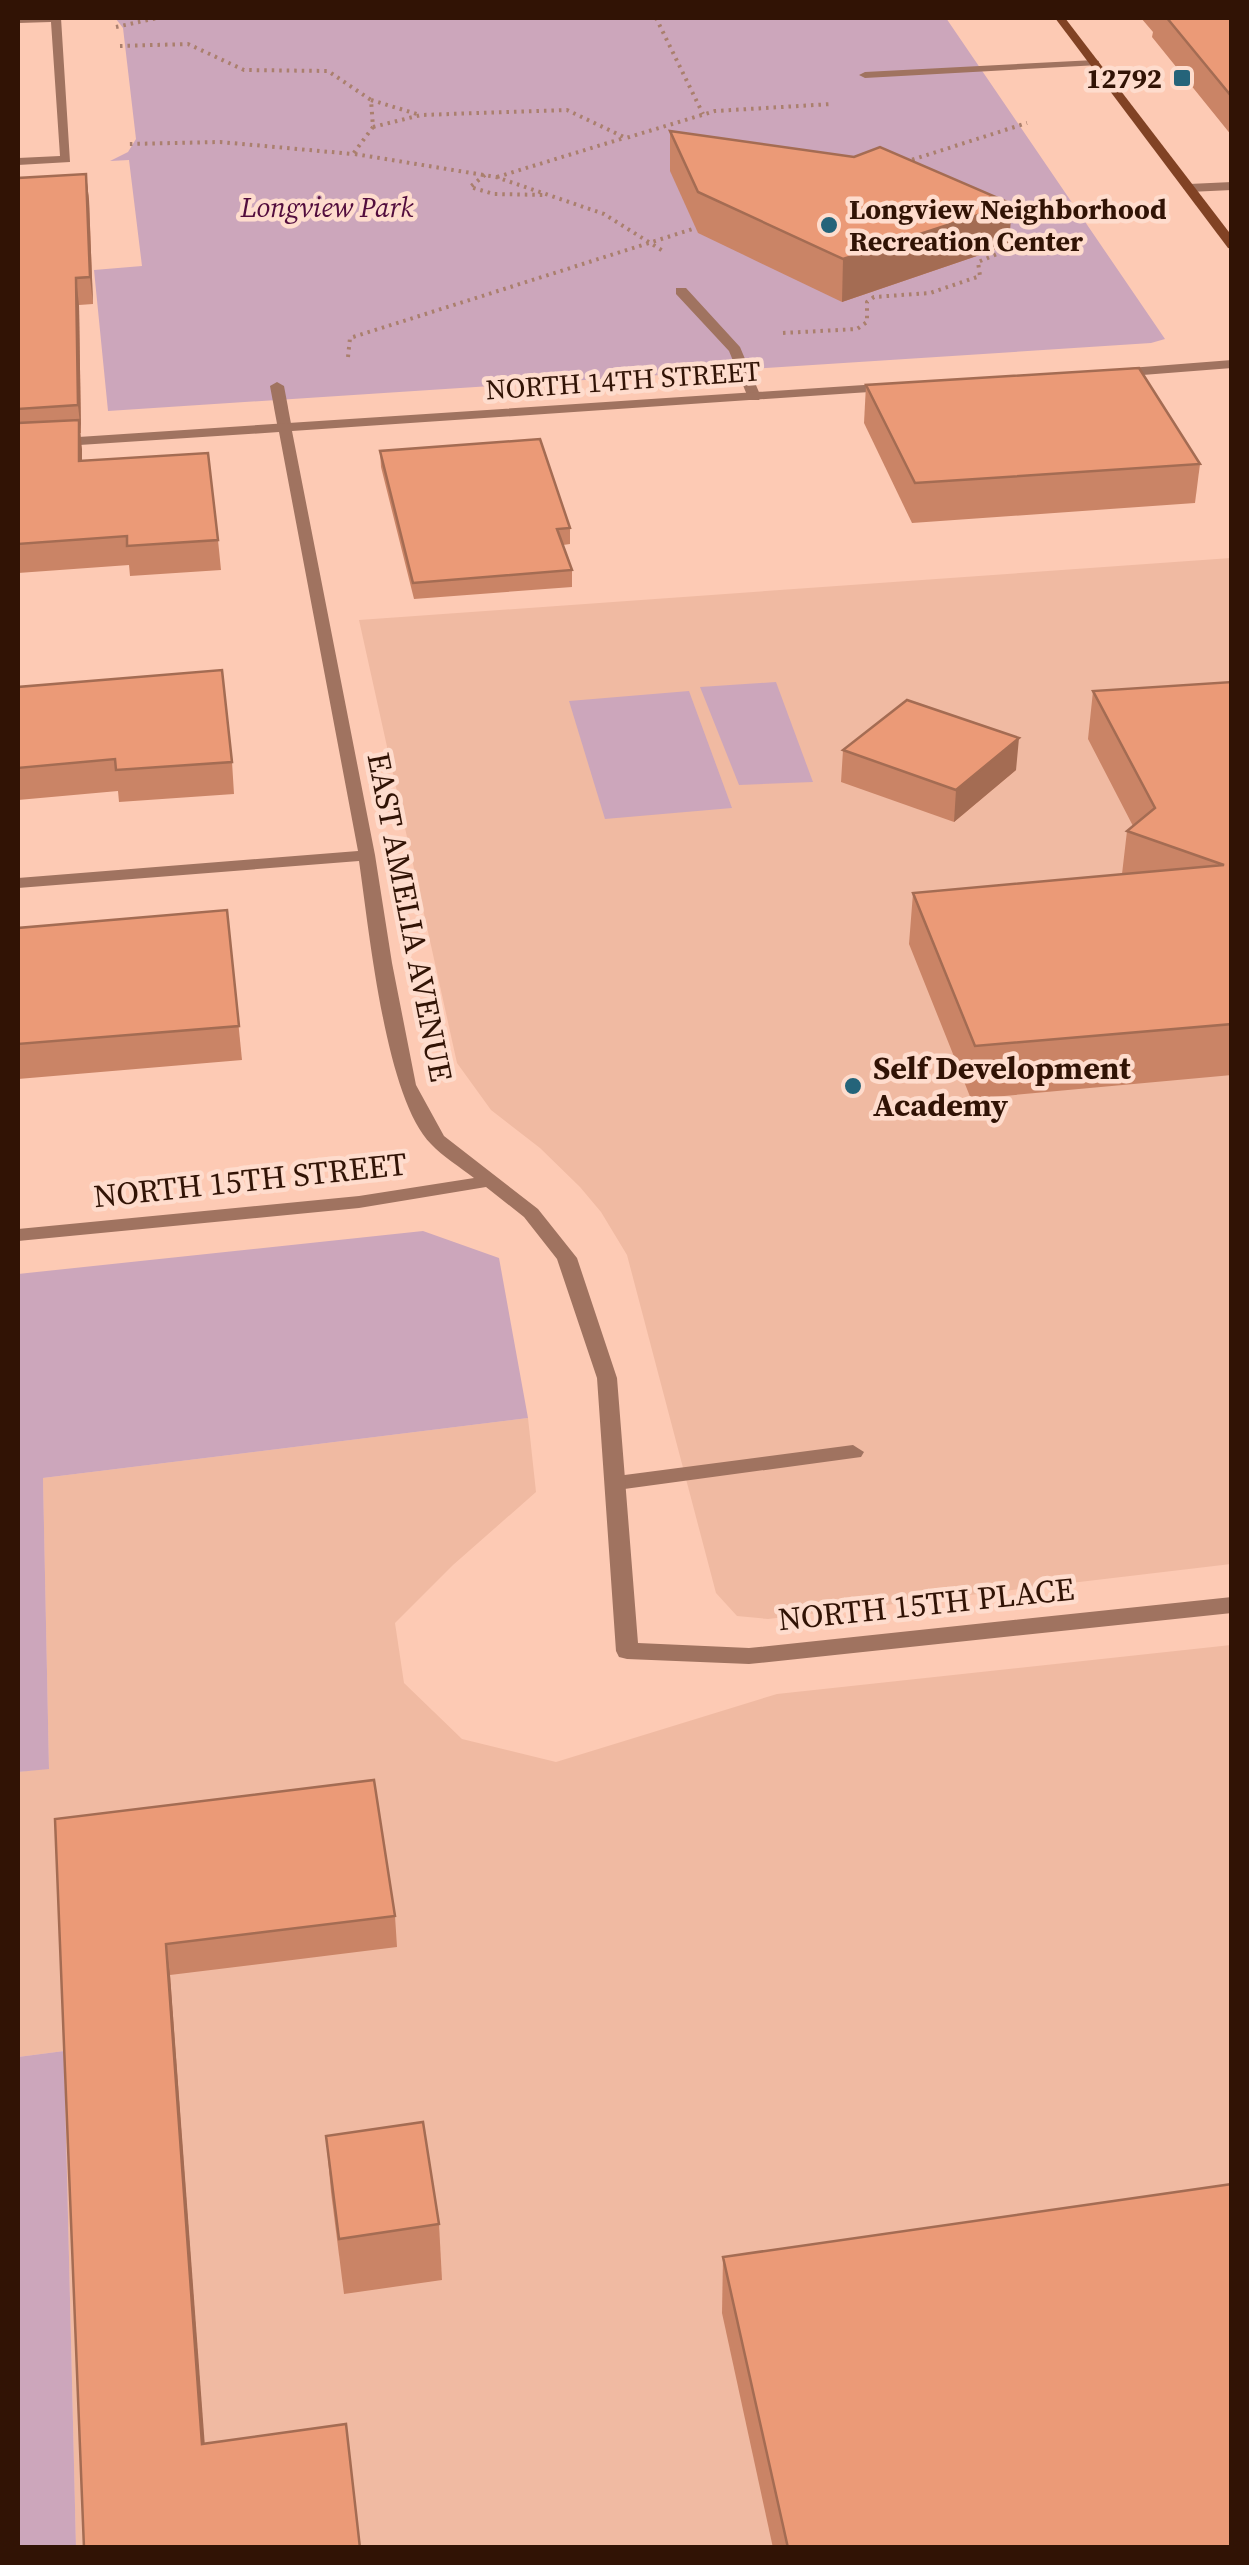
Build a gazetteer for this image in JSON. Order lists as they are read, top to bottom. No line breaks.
{"streets":{"street":["NORTH 14TH STREET","EAST AMELIA AVENUE","NORTH 15TH STREET","NORTH 15TH PLACE"]},"crossings":[["NORTH 14TH STREET","EAST AMELIA AVENUE"],["EAST AMELIA AVENUE","NORTH 15TH STREET"],["EAST AMELIA AVENUE","NORTH 15TH PLACE"]],"parks":["Longview Park"],"places":{"transit":["12792"],"other":["Longview Neighborhood Recreation Center","Self Development Academy"]}}
